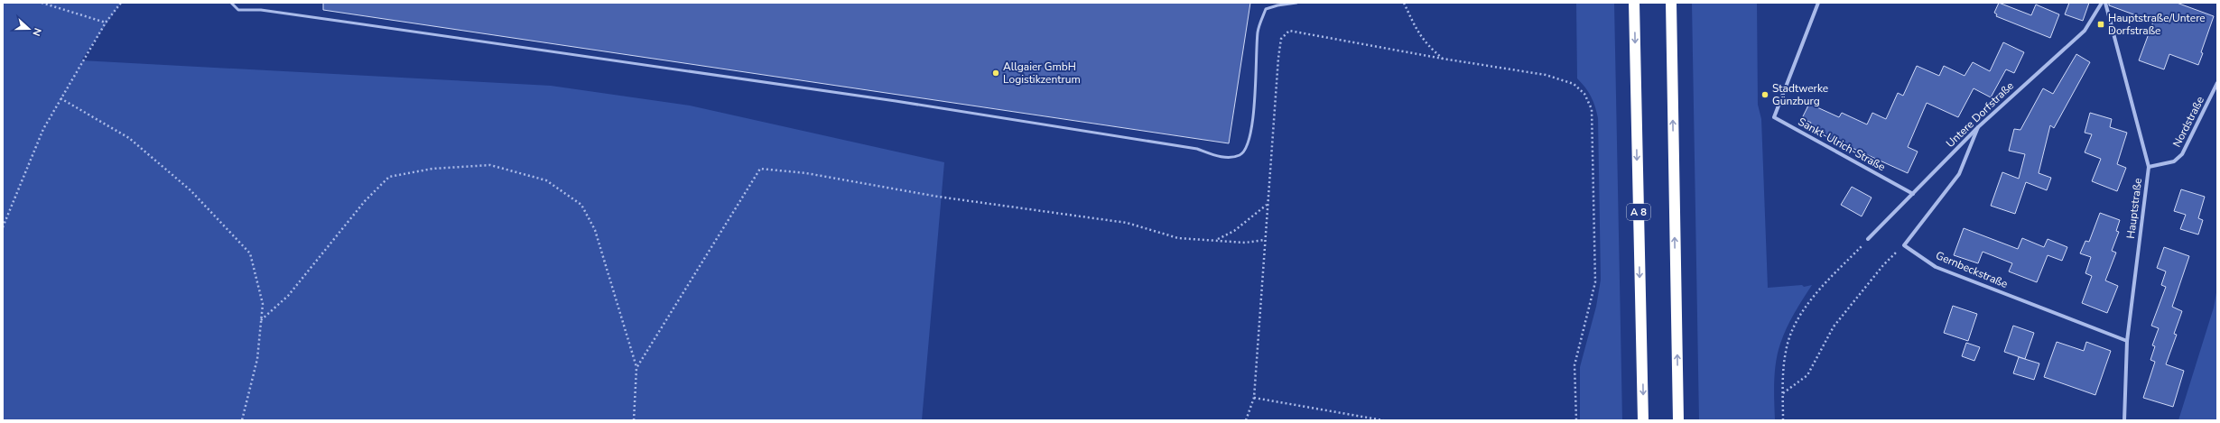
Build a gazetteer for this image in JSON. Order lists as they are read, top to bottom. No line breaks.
{"streets":{"highway":["A 8"],"street":["Untere Dorfstraße","Nordstraße","Sankt-Ulrich-Straße","Hauptstraße","Gernbeckstraße"]},"crossings":[["Untere Dorfstraße","Sankt-Ulrich-Straße"],["Nordstraße","Hauptstraße"],["Hauptstraße","Gernbeckstraße"]],"places":{"transit":["Hauptstraße/Untere Dorfstraße"],"other":["Allgaier GmbH Logistikzentrum","Stadtwerke Günzburg"]},"north":"right"}
